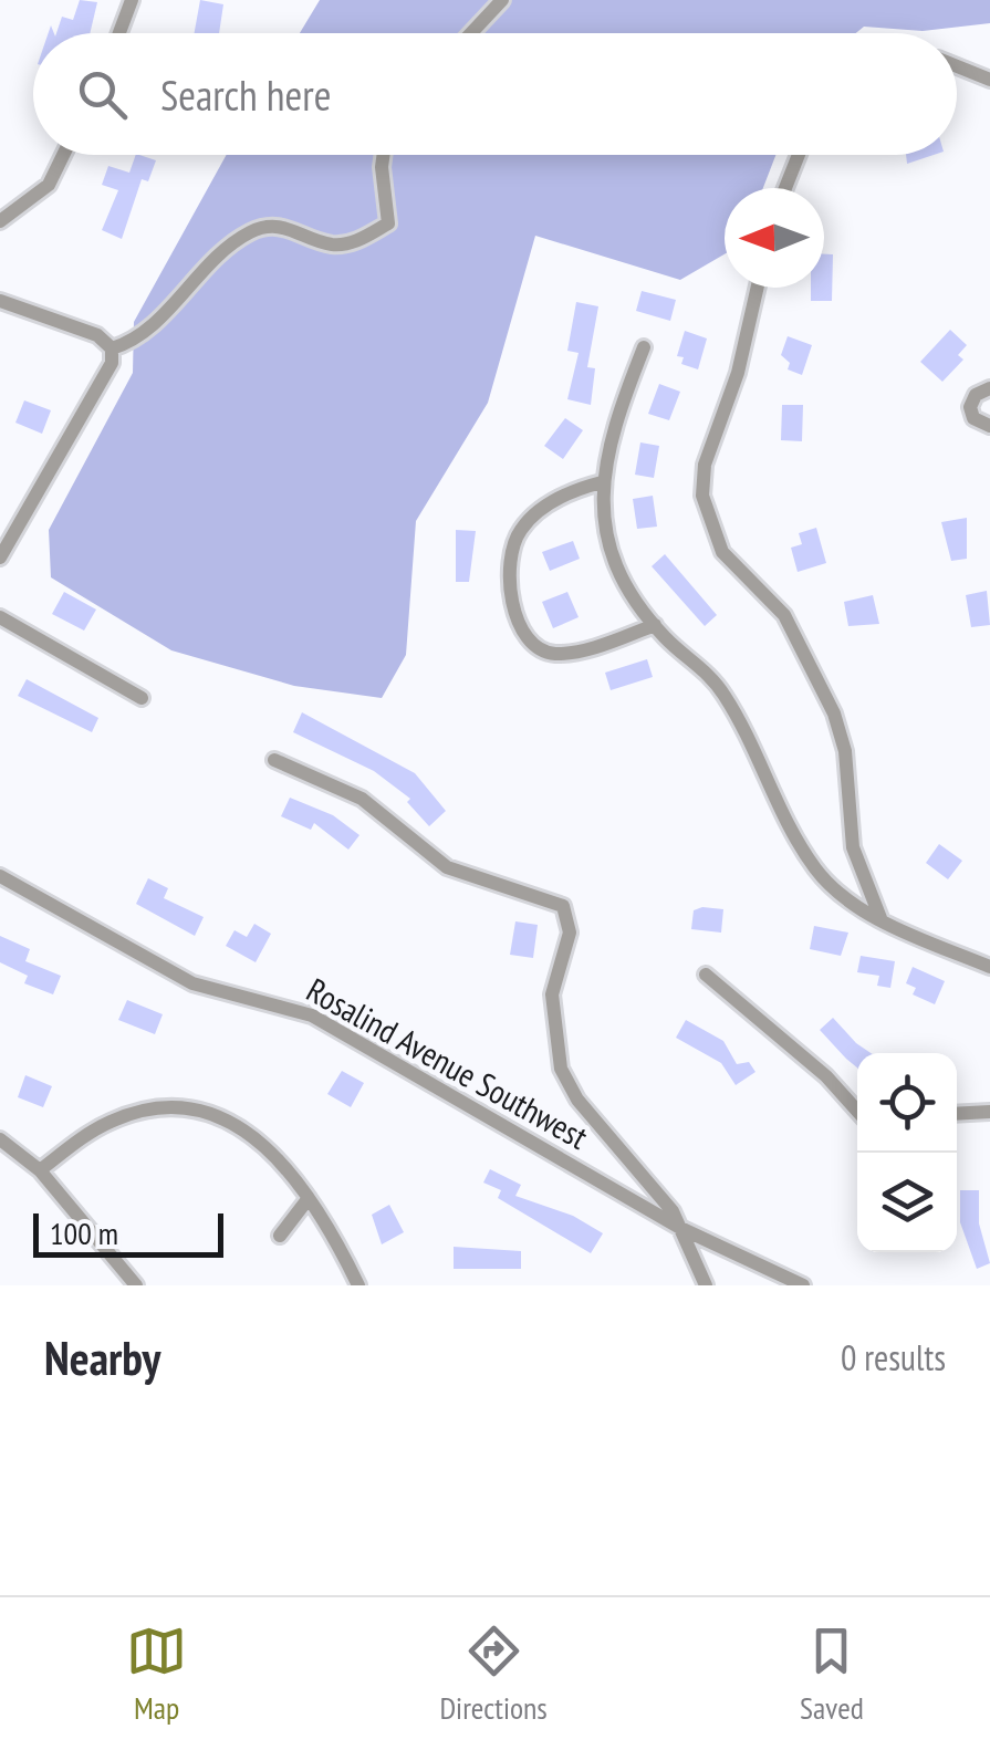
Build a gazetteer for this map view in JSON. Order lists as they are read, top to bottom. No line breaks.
{"streets":{"street":["Rosalind Avenue Southwest"]},"scale_bar":"100 m","north":"left","page":{"search":"Search here","scale":"100 m","heading":["Nearby","0 results"],"nav":["Map","Directions","Saved"]}}
